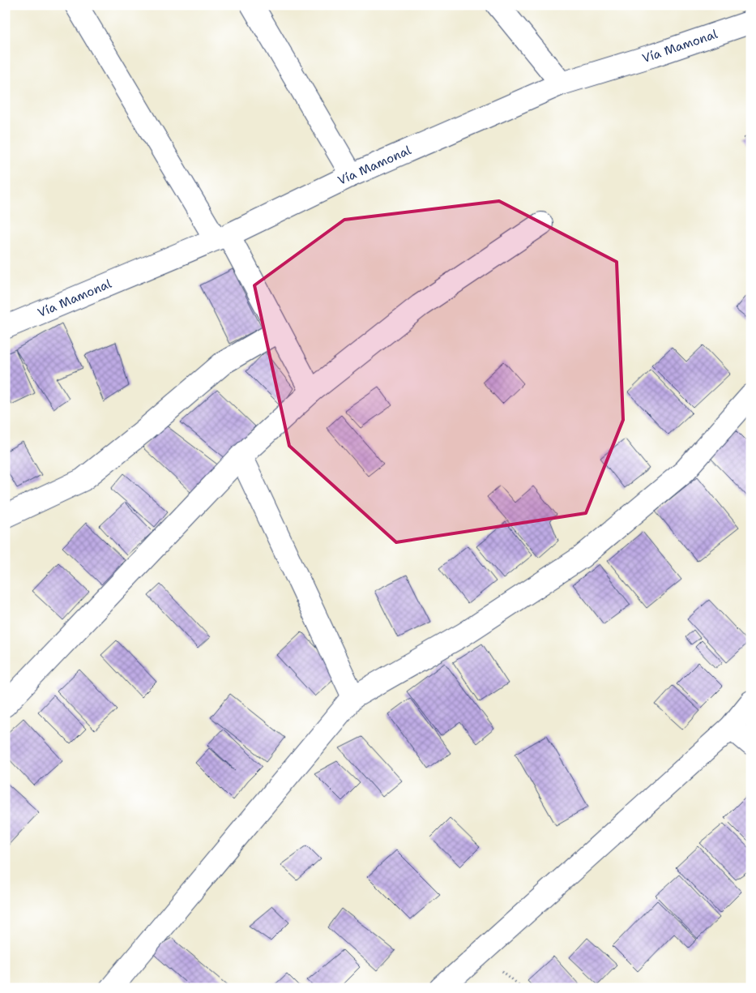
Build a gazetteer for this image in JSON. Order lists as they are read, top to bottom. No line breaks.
{"streets":{"street":["Vía Mamonal"]}}
